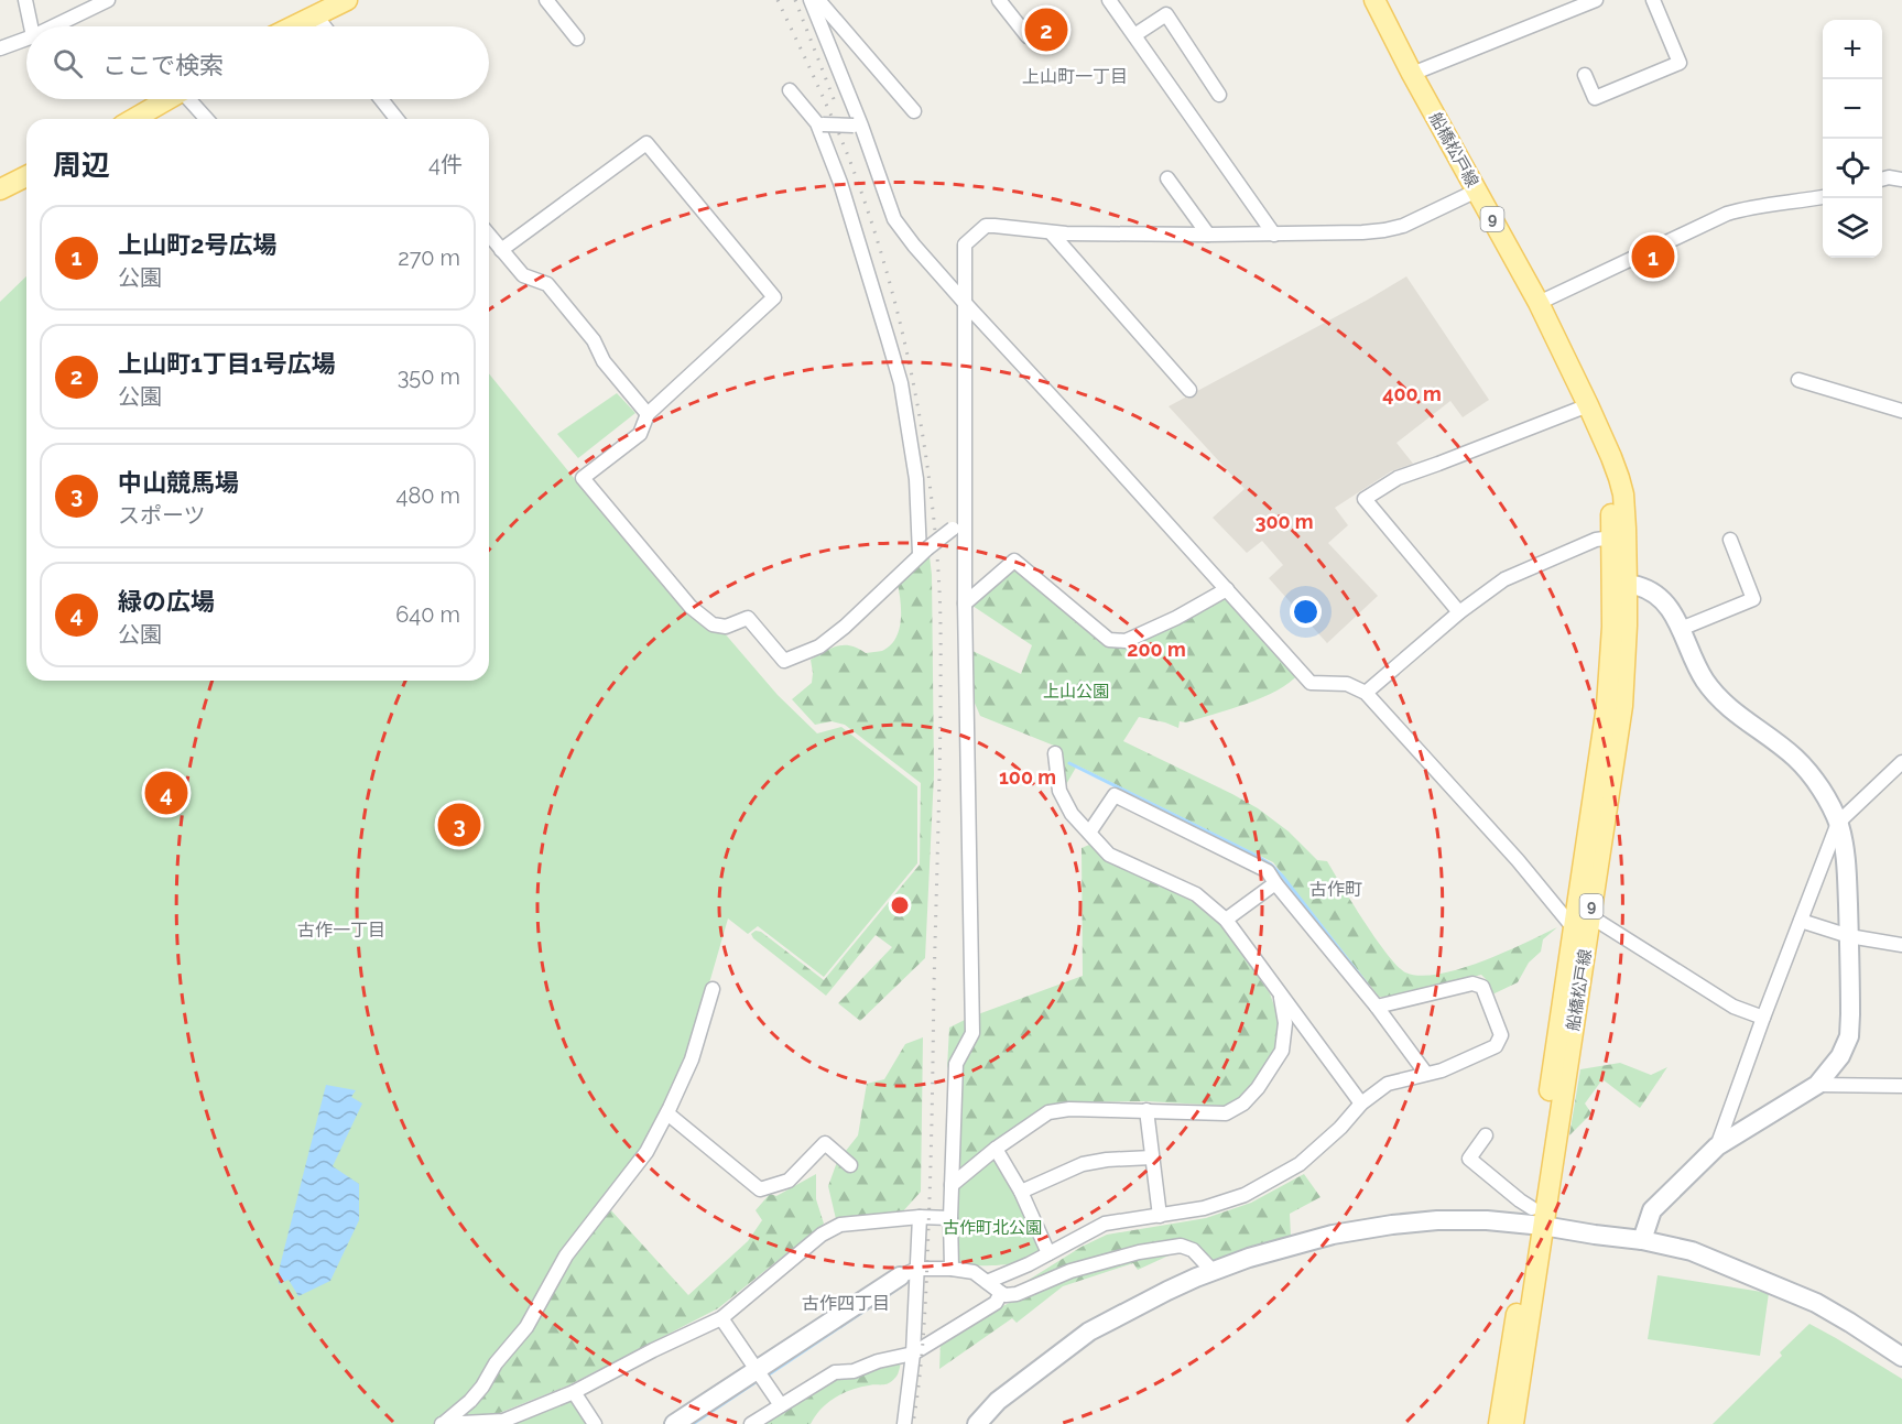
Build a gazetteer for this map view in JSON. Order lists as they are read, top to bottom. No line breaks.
{"streets":{"main road":["船橋松戸線","9"]},"districts":["上山町一丁目","古作町","古作一丁目","古作四丁目"],"parks":["上山公園","古作町北公園"],"page":{"pins":["2","1","4","3"],"map_buttons":["+","−"],"search":"ここで検索","heading":["周辺","4件"],"list":[{"mark":"1","name":"上山町2号広場","note":"公園","value":"270 m"},{"mark":"2","name":"上山町1丁目1号広場","note":"公園","value":"350 m"},{"mark":"3","name":"中山競馬場","note":"スポーツ","value":"480 m"},{"mark":"4","name":"緑の広場","note":"公園","value":"640 m"}]},"rings":["400 m","300 m","200 m","100 m"]}
